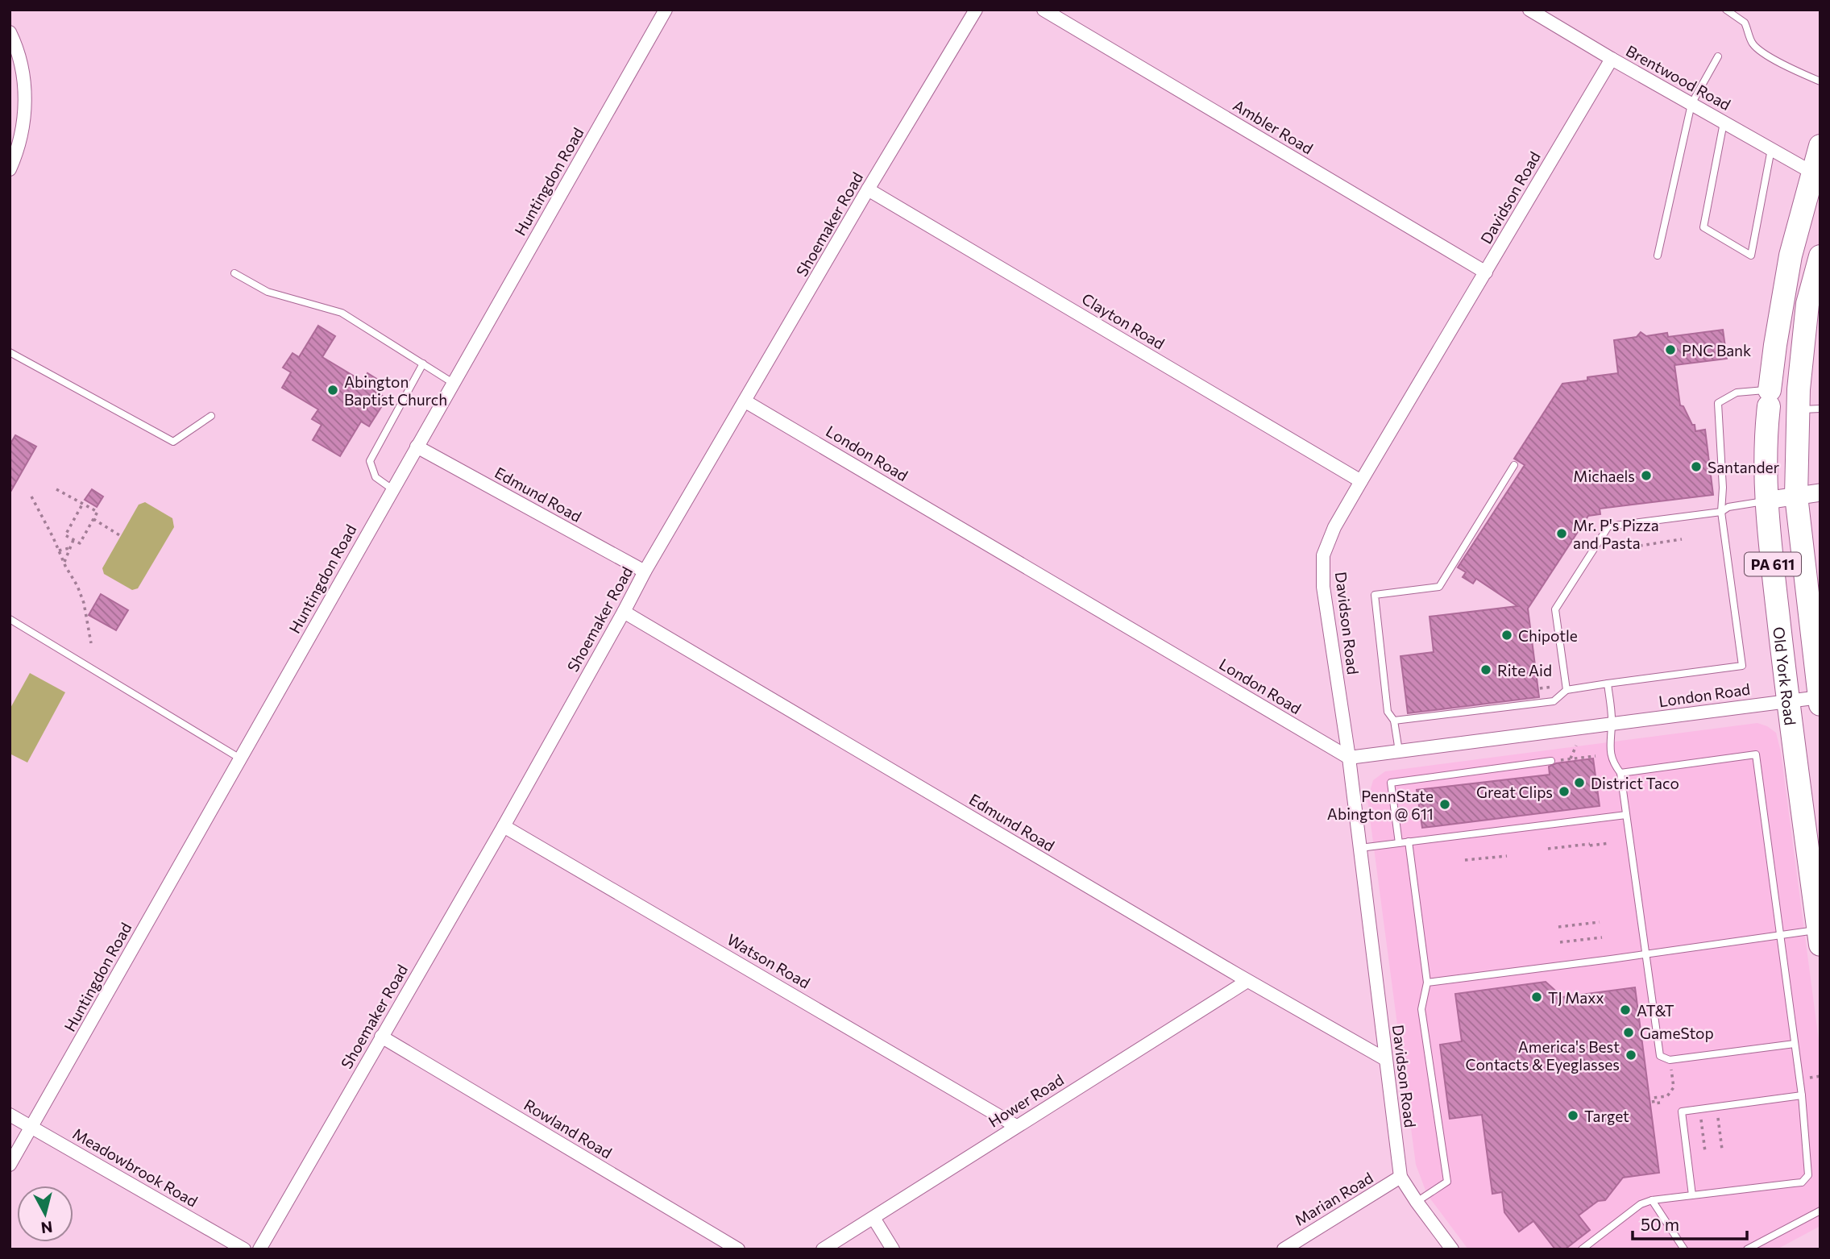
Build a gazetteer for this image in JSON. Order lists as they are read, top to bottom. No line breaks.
{"streets":{"highway":["PA 611","Old York Road"],"street":["Brentwood Road","Ambler Road","Huntingdon Road","Davidson Road","Shoemaker Road","Clayton Road","London Road","Edmund Road","Watson Road","Hower Road","Rowland Road","Meadowbrook Road","Marian Road"]},"crossings":[["Brentwood Road","Davidson Road"],["Brentwood Road","Old York Road"],["Ambler Road","Davidson Road"],["Huntingdon Road","Edmund Road"],["Huntingdon Road","Meadowbrook Road"],["Davidson Road","Clayton Road"],["Davidson Road","London Road"],["Davidson Road","Edmund Road"],["Davidson Road","Marian Road"],["Shoemaker Road","Clayton Road"],["Shoemaker Road","London Road"],["Shoemaker Road","Edmund Road"],["Shoemaker Road","Watson Road"],["Shoemaker Road","Rowland Road"],["London Road","Old York Road"],["Edmund Road","Hower Road"],["Watson Road","Hower Road"]],"places":["PNC Bank","Abington Baptist Church","Santander","Michaels","Mr. P's Pizza and Pasta","Chipotle","Rite Aid","District Taco","Great Clips","PennState Abington @ 611","TJ Maxx","AT&T","GameStop","America's Best Contacts & Eyeglasses","Target"],"scale_bar":"50 m","north":"bottom"}
